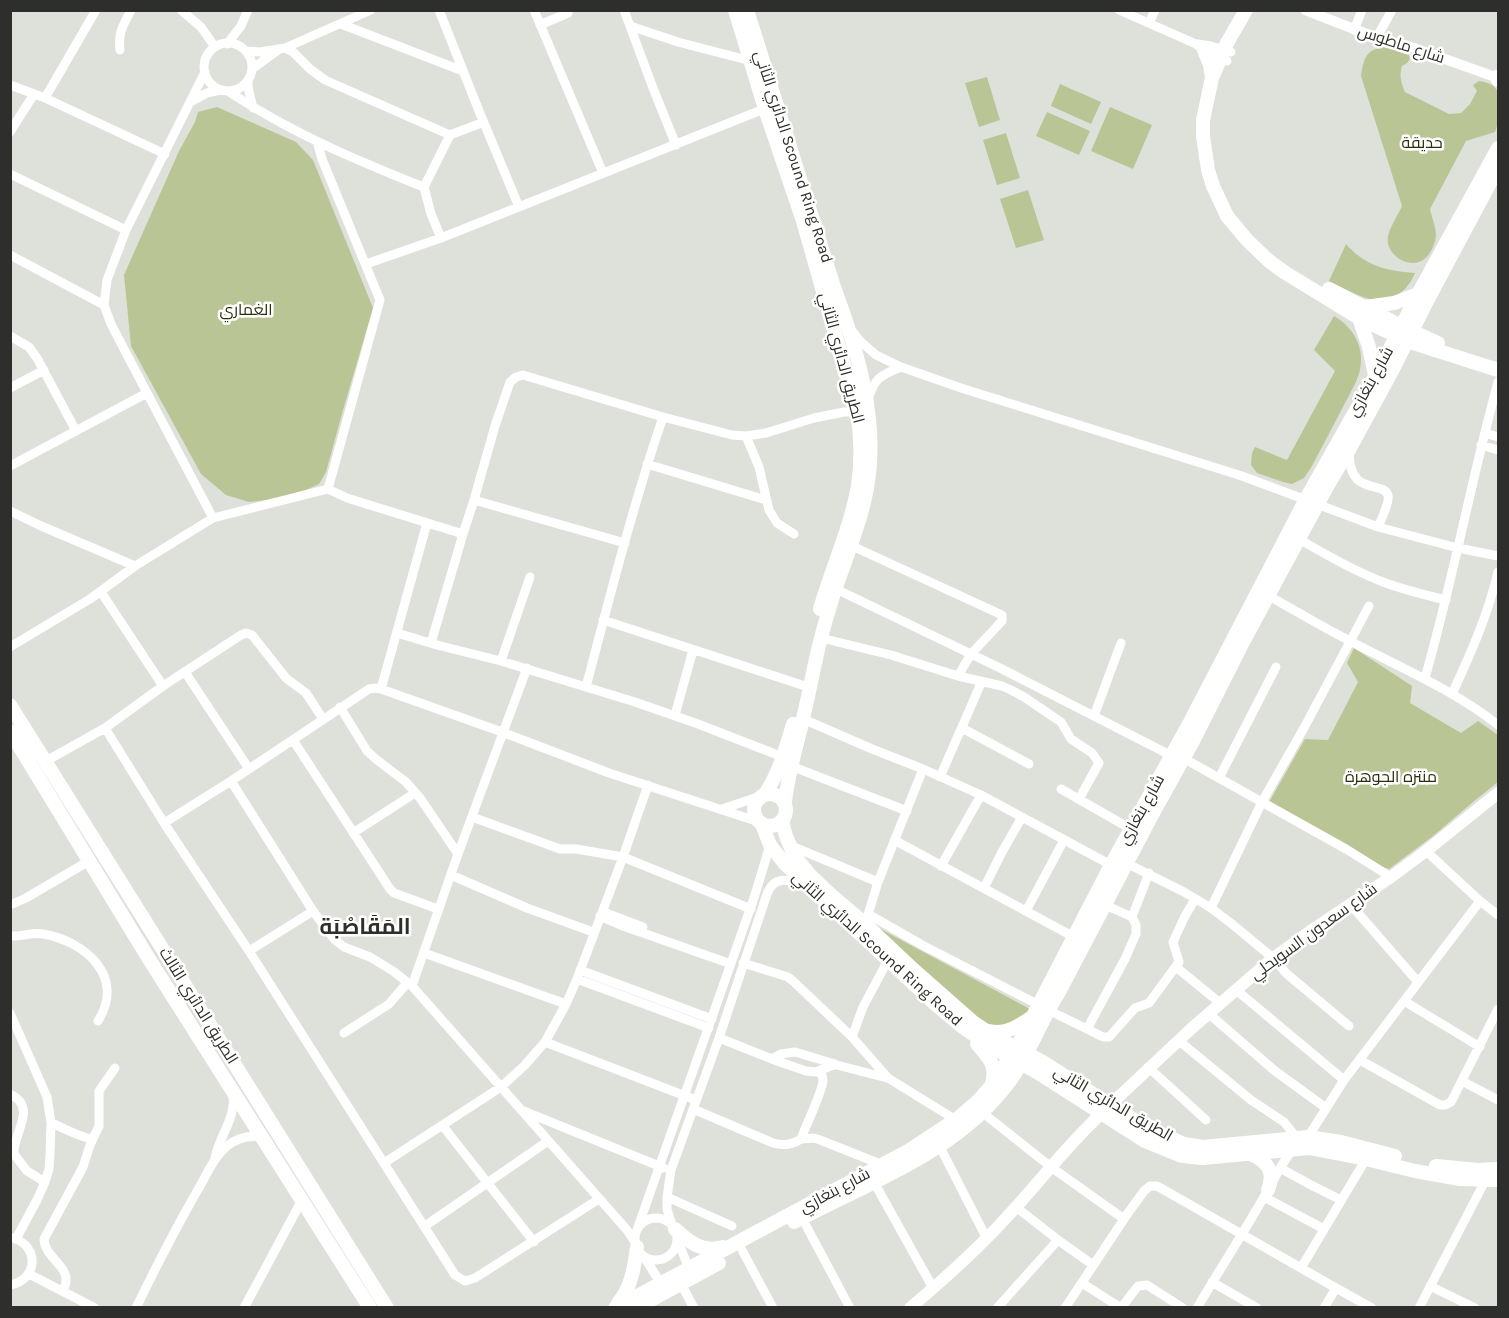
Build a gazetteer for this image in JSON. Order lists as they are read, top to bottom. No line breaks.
{"streets":{"main road":["الدائري الثاني Scound Ring Road","الطريق الدائري الثاني","شارع بنغازي","شارع سعدون السويحلي","الطريق الدائري الثالث"],"street":["شارع ماطوس"]},"crossings":[["الدائري الثاني Scound Ring Road","الطريق الدائري الثاني"],["الدائري الثاني Scound Ring Road","شارع بنغازي"],["الطريق الدائري الثاني","شارع سعدون السويحلي"]],"districts":["المَقَاصْبَة"],"parks":["حديقة","الغماري","منتزه الجوهرة"]}
